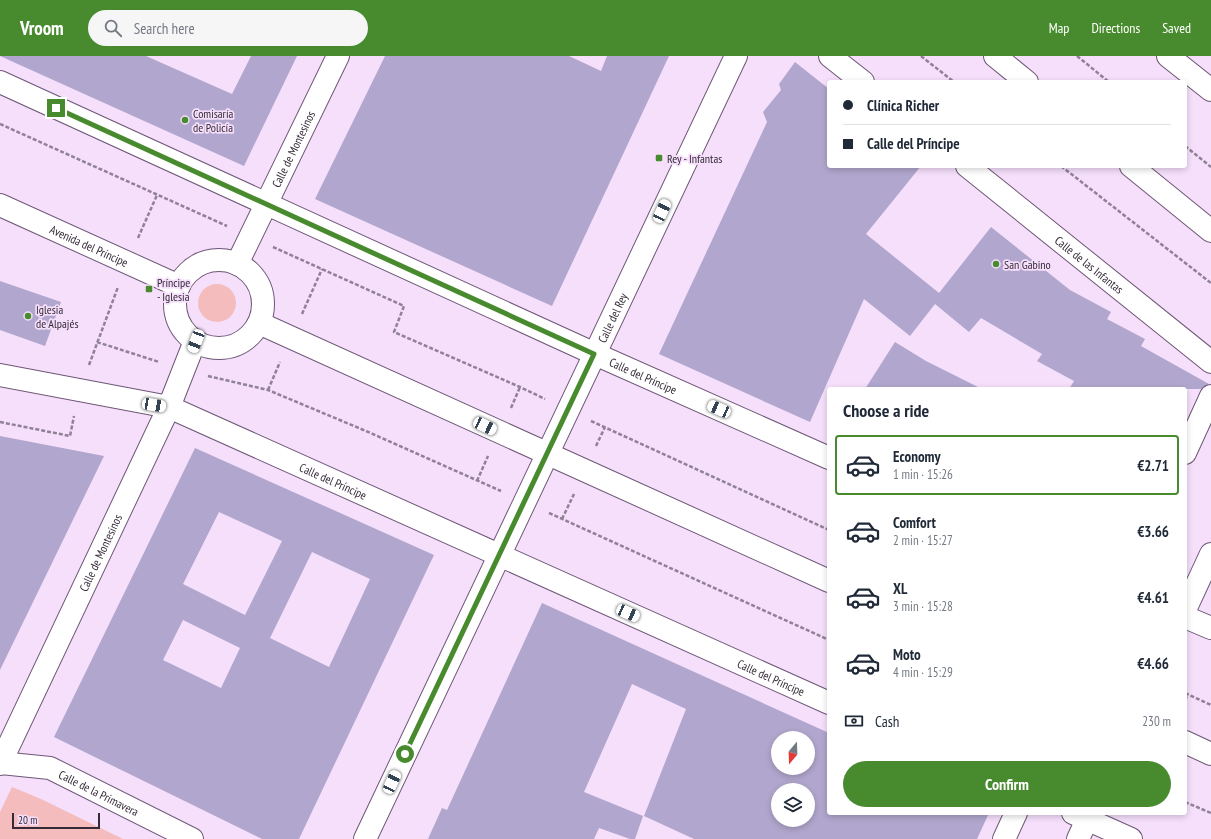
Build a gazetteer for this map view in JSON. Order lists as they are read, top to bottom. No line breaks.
{"streets":{"street":["Calle de Montesinos","Avenida del Príncipe","Calle de las Infantas","Calle del Rey","Calle del Príncipe","Calle de la Primavera"]},"crossings":[["Calle de Montesinos","Avenida del Príncipe"],["Calle de Montesinos","Calle del Príncipe"],["Calle de Montesinos","Calle de la Primavera"],["Calle del Rey","Calle del Príncipe"]],"places":{"other":["Comisaría de Policía","San Gabino","Iglesia de Alpajés"],"transit":["Rey - Infantas","Príncipe - Iglesia"]},"scale_bar":"20 m","north":"bottom","page":{"header":"Vroom","search":"Search here","nav":["Map","Directions","Saved"],"banner":["Clínica Richer","Calle del Príncipe"],"heading":"Choose a ride","list":[{"name":"Economy","note":"1 min · 15:26","value":"€2.71"},{"name":"Comfort","note":"2 min · 15:27","value":"€3.66"},{"name":"XL","note":"3 min · 15:28","value":"€4.61"},{"name":"Moto","note":"4 min · 15:29","value":"€4.66"}],"pay":["Cash","230 m"],"buttons":"Confirm","scale":"20 m"}}
